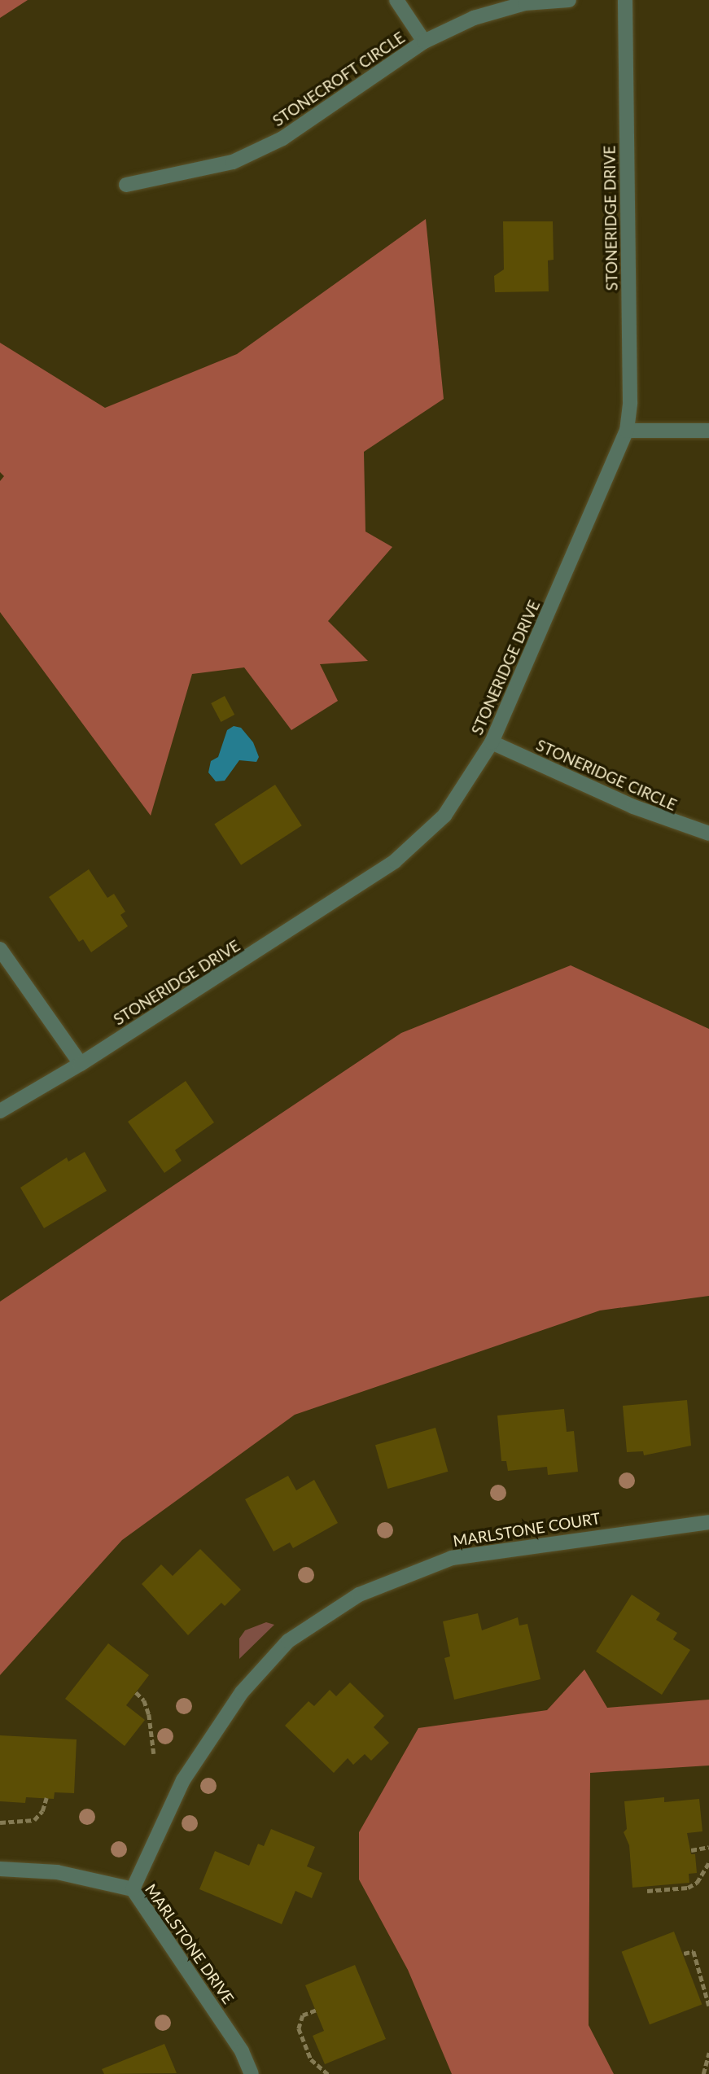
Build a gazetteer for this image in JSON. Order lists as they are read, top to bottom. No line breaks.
{"streets":{"street":["STONECROFT CIRCLE","STONERIDGE DRIVE","STONERIDGE CIRCLE","MARLSTONE COURT","MARLSTONE DRIVE"]},"crossings":[["STONERIDGE DRIVE","STONERIDGE CIRCLE"],["MARLSTONE COURT","MARLSTONE DRIVE"]]}
